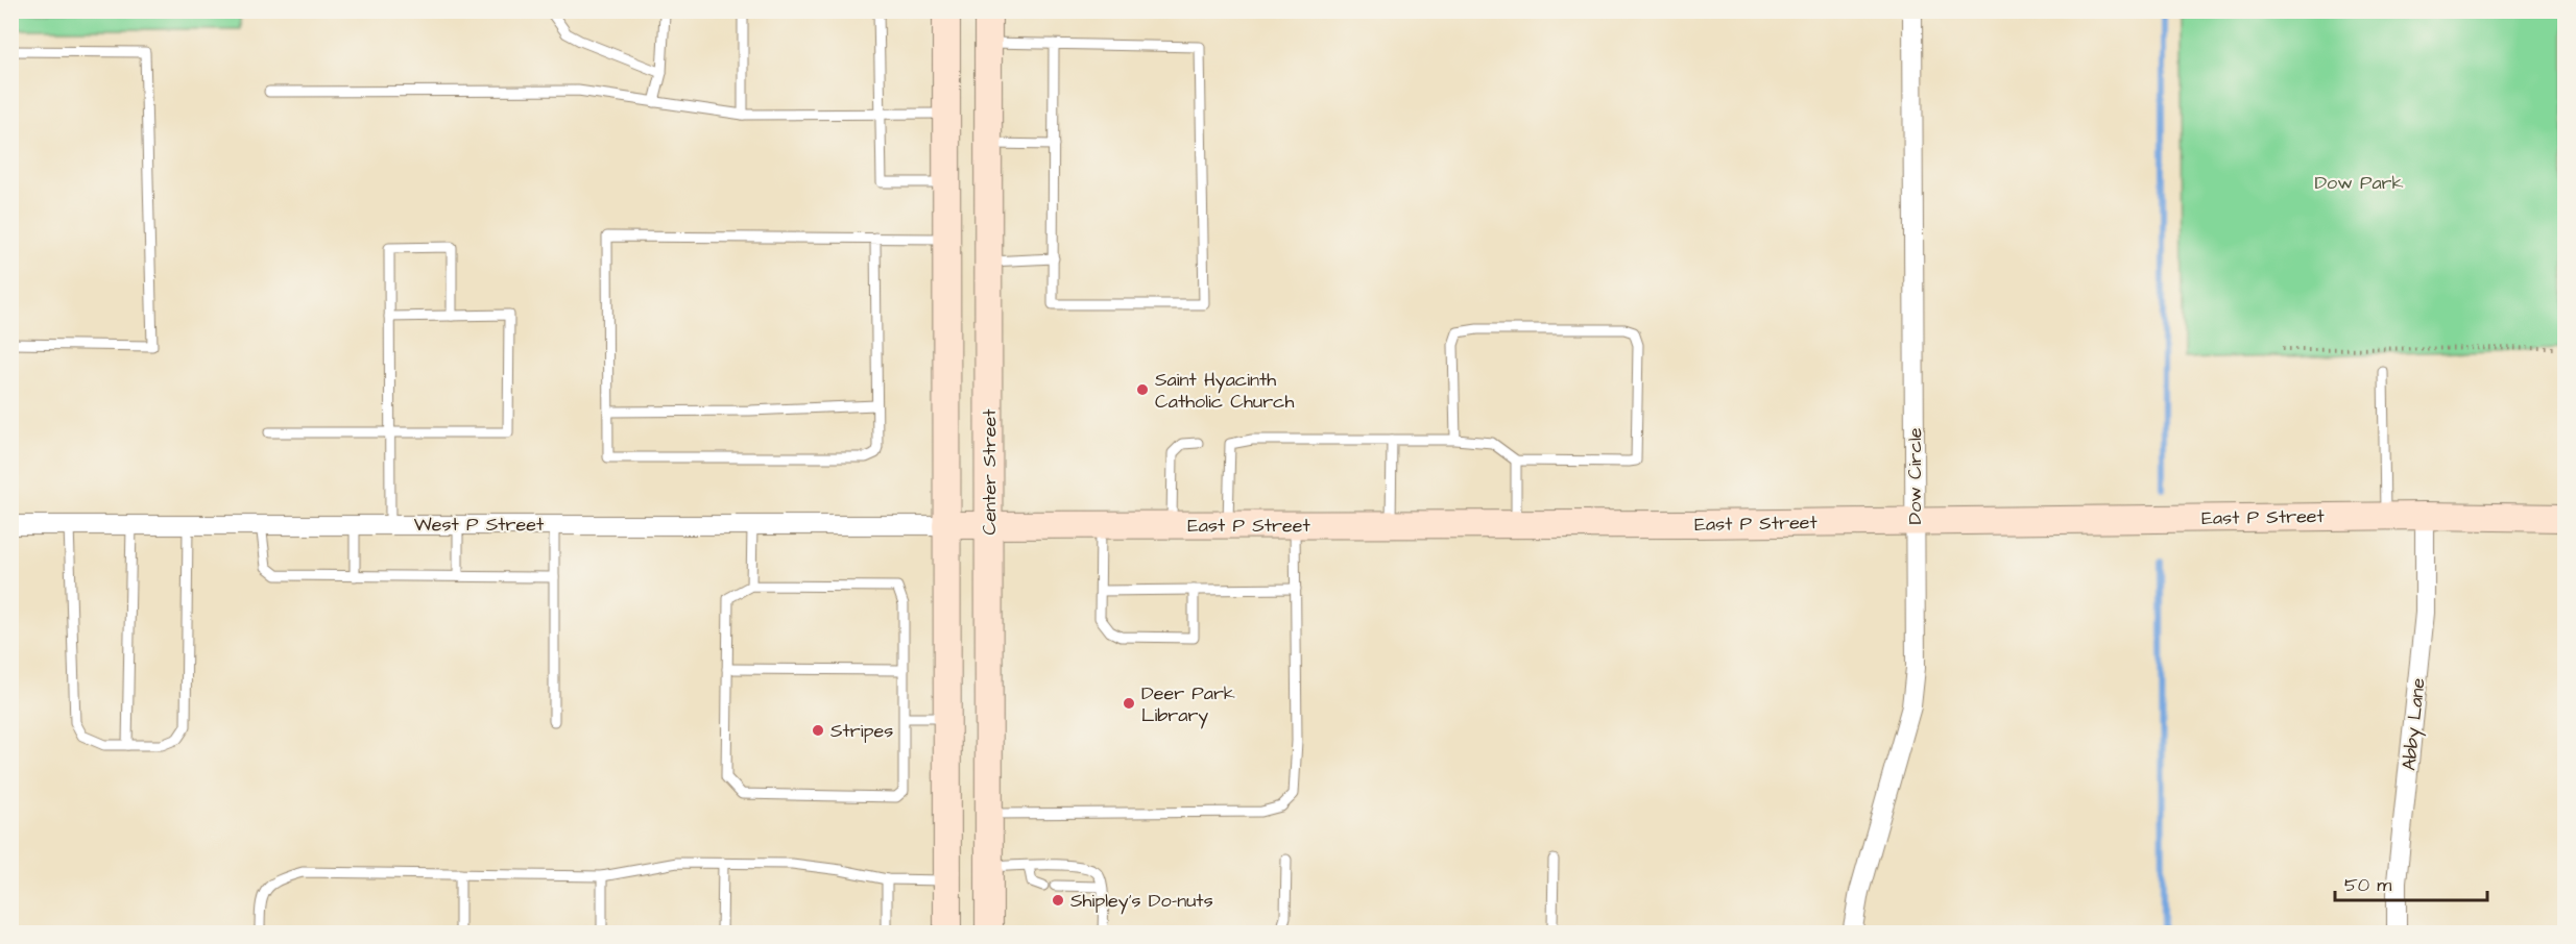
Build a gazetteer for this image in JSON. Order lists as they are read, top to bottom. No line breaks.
{"streets":{"main road":["Center Street","East P Street"],"street":["Dow Circle","West P Street","Abby Lane"]},"crossings":[["Center Street","East P Street"],["Dow Circle","East P Street"],["East P Street","West P Street"],["East P Street","Abby Lane"]],"parks":["Dow Park"],"places":["Saint Hyacinth Catholic Church","Deer Park Library","Stripes","Shipley's Do-nuts"],"scale_bar":"50 m"}
